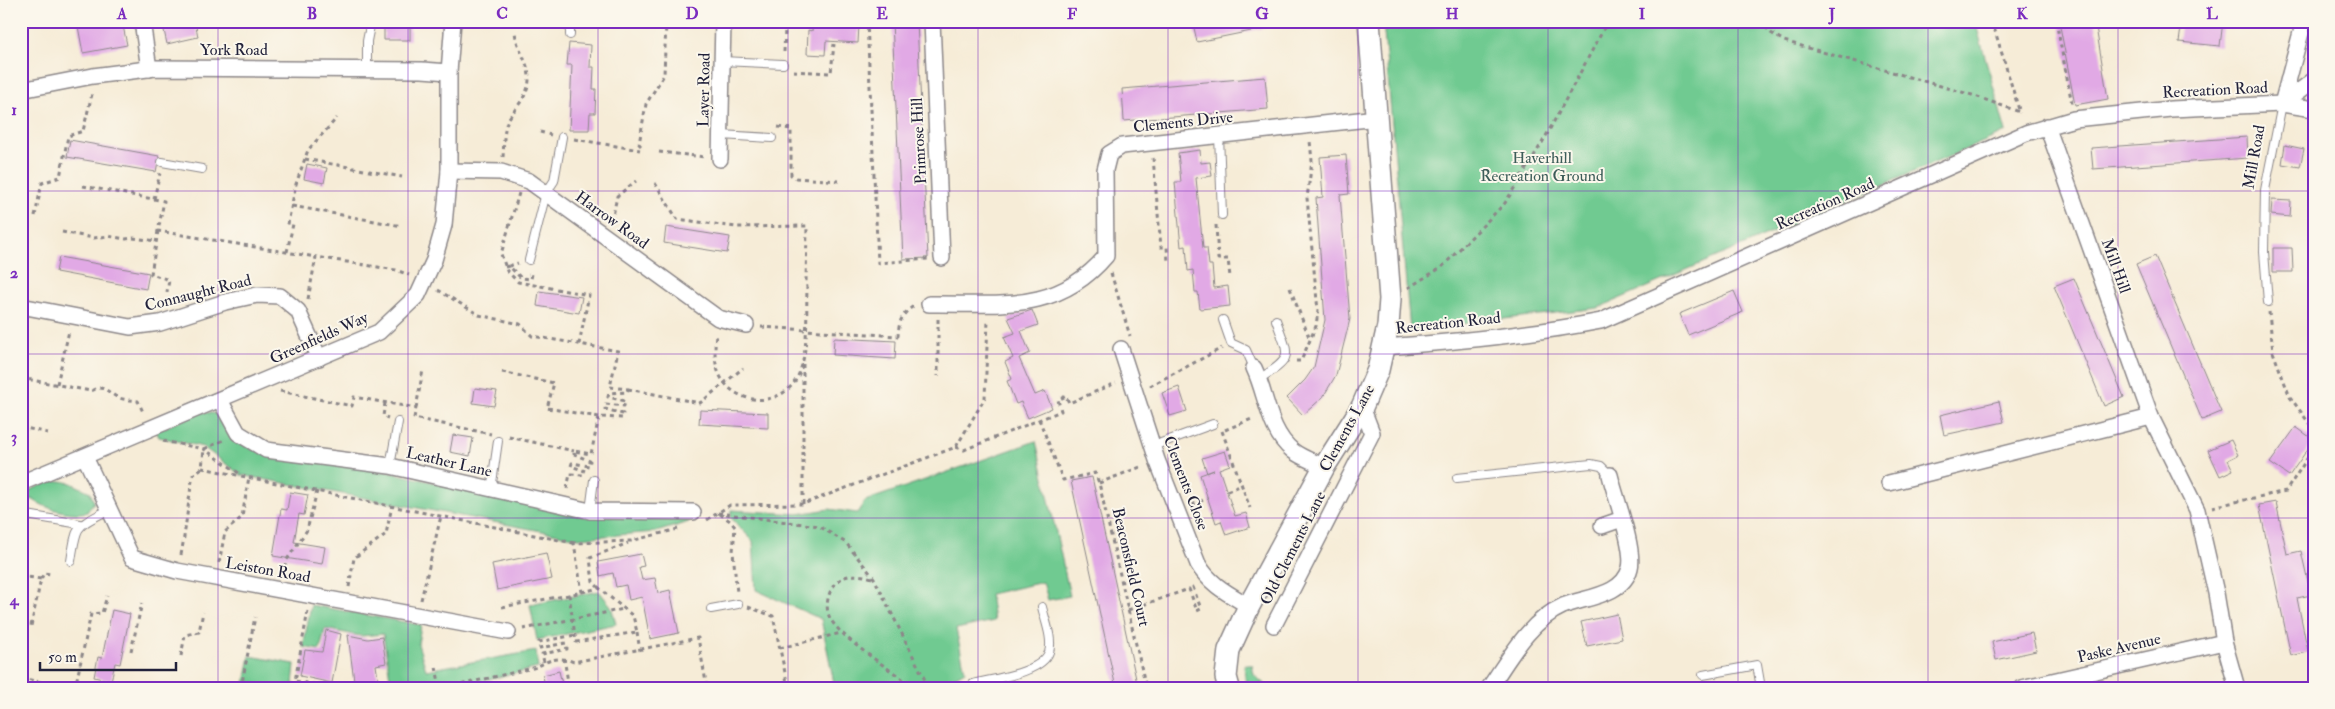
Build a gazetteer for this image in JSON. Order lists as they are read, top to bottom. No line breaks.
{"streets":{"street":["York Road","Layer Road","Recreation Road","Clements Drive","Primrose Hill","Mill Road","Harrow Road","Mill Hill","Connaught Road","Greenfields Way","Clements Lane","Leather Lane","Clements Close","Old Clements Lane","Leiston Road","Paske Avenue"],"path":["Beaconsfield Court"]},"crossings":[["York Road","Greenfields Way"],["Recreation Road","Mill Road"],["Recreation Road","Mill Hill"],["Recreation Road","Clements Lane"],["Clements Drive","Clements Lane"],["Harrow Road","Greenfields Way"],["Mill Hill","Paske Avenue"],["Connaught Road","Greenfields Way"],["Greenfields Way","Leiston Road"],["Clements Lane","Clements Close"],["Clements Lane","Old Clements Lane"]],"parks":["Haverhill Recreation Ground"],"scale_bar":"50 m","grid":{"columns":["A","B","C","D","E","F","G","H","I","J","K","L"],"rows":["1","2","3","4"]}}
